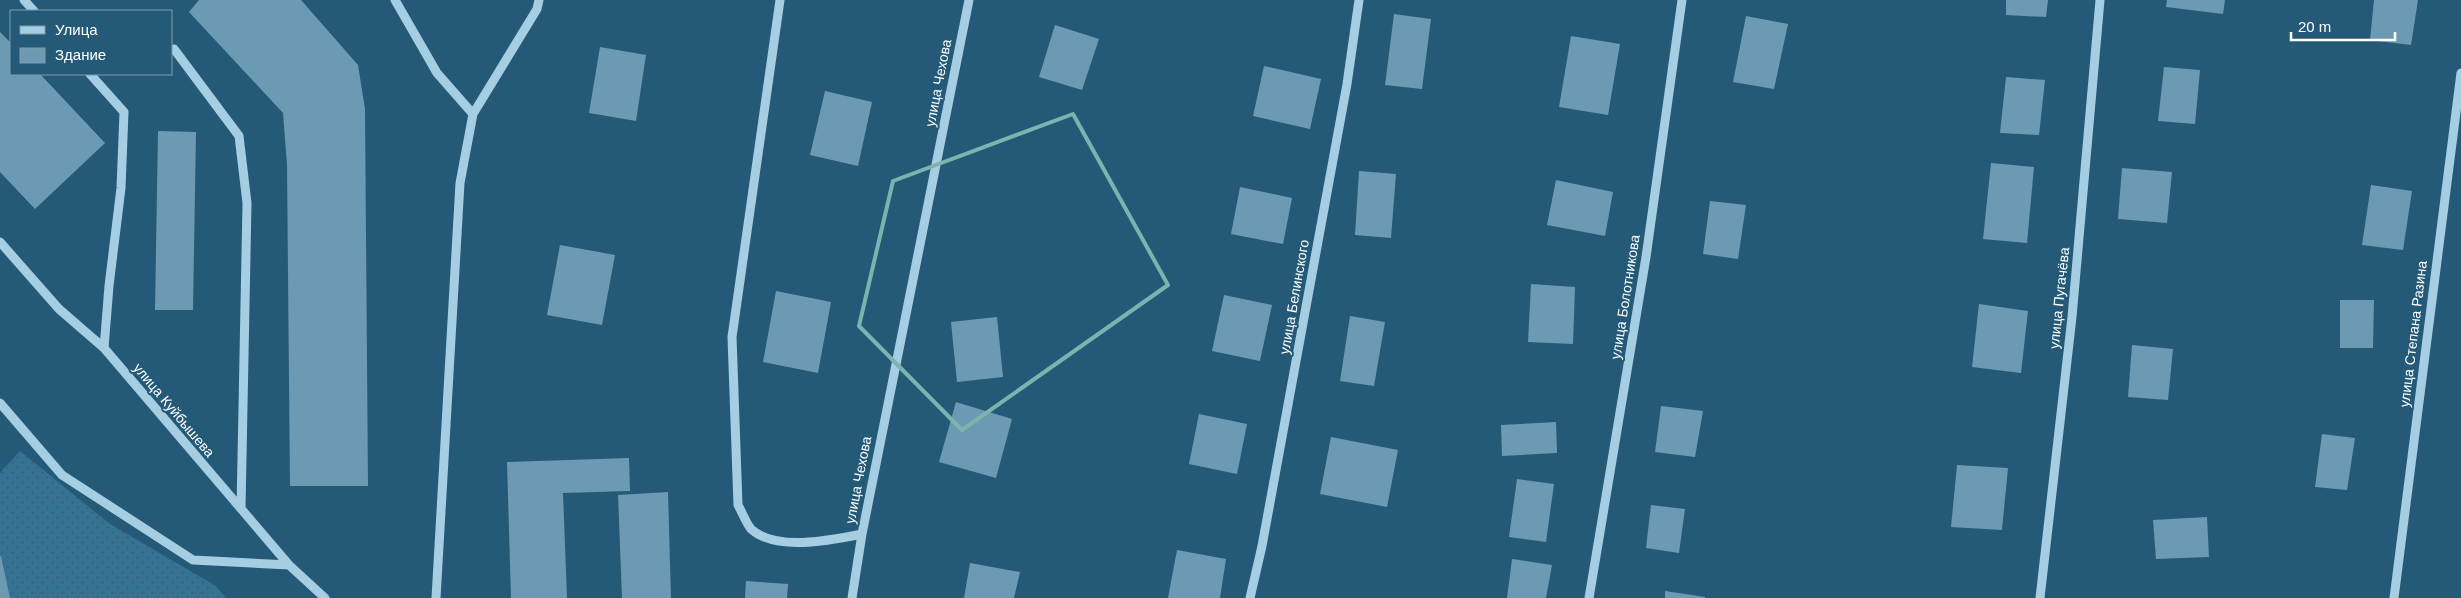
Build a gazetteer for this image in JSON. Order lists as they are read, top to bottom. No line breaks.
{"streets":{"street":["улица Чехова","улица Белинского","улица Болотникова","улица Пугачёва","улица Степана Разина","улица Куйбышева"]},"legend":["Улица","Здание"],"scale_bar":"20 m"}
